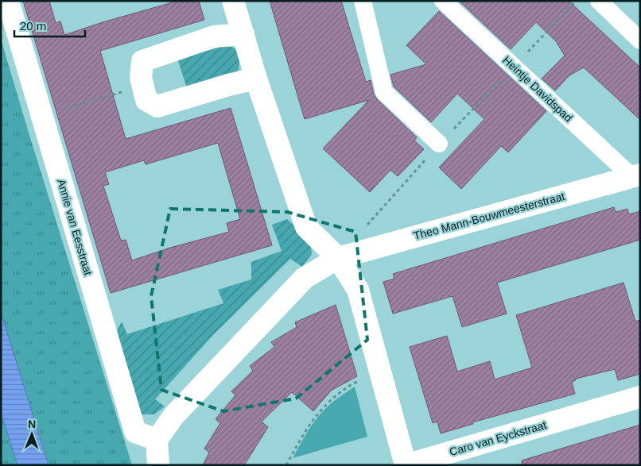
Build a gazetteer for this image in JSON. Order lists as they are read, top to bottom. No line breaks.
{"streets":{"street":["Heintje Davidspad","Theo Mann-Bouwmeesterstraat","Annie van Eesstraat","Caro van Eyckstraat"]},"crossings":[["Heintje Davidspad","Theo Mann-Bouwmeesterstraat"],["Theo Mann-Bouwmeesterstraat","Caro van Eyckstraat"]],"scale_bar":"20 m","north":"top"}
